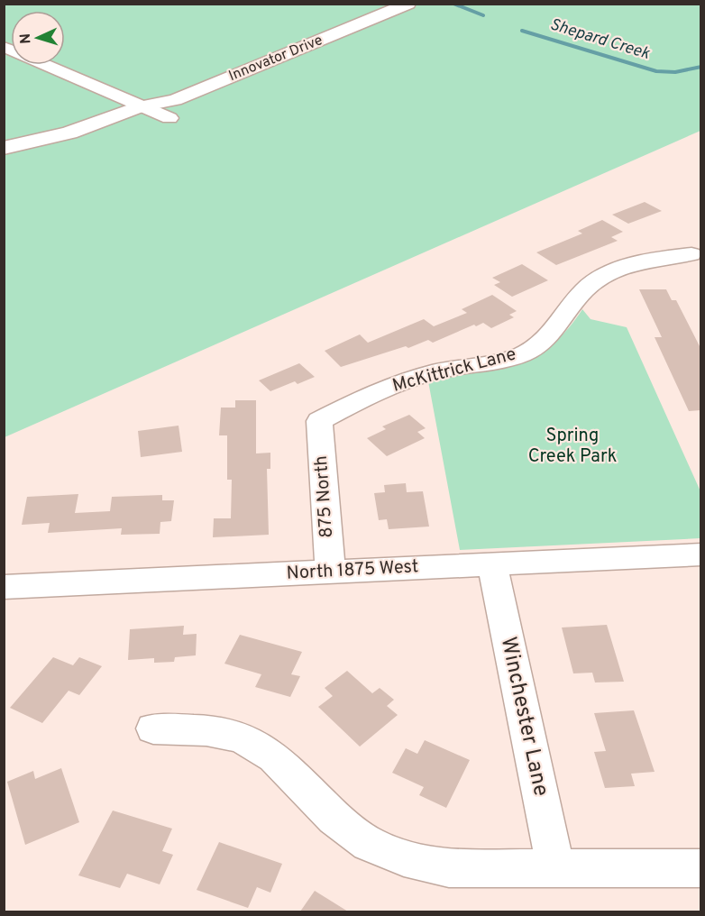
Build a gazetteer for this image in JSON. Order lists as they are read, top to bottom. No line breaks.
{"streets":{"main road":["Innovator Drive"],"street":["McKittrick Lane","875 North","North 1875 West","Winchester Lane"]},"crossings":[["McKittrick Lane","875 North"],["875 North","North 1875 West"],["North 1875 West","Winchester Lane"]],"water":["Shepard Creek"],"parks":["Spring Creek Park"],"north":"left"}
